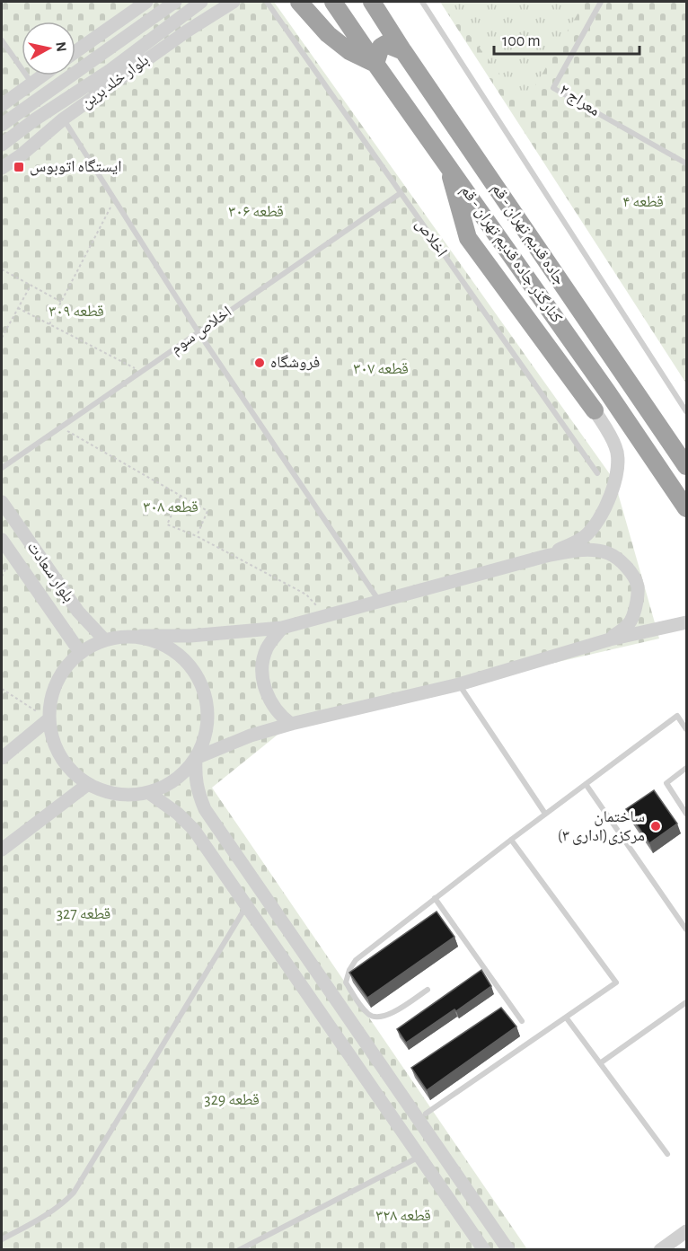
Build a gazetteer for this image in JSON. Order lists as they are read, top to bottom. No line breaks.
{"streets":{"highway":["جاده قدیم تهران - قم","کنارگذر جاده قدیم تهران - قم"],"street":["بلوار خلد برین","بلوار سعادت"],"lane":["معراج ۲","اخلاص","اخلاص سوم"]},"crossings":[["اخلاص","اخلاص سوم"]],"parks":["قطعه ۴","قطعه ۳۰۶","قطعه ۳۰۹","قطعه ۳۰۷","قطعه ۳۰۸","قطعه 327","قطعه 329","قطعه ۳۲۸"],"places":{"transit":["ایستگاه اتوبوس"],"other":["فروشگاه","ساختمان مرکزی(اداری ۳)"]},"scale_bar":"100 m","north":"right"}
